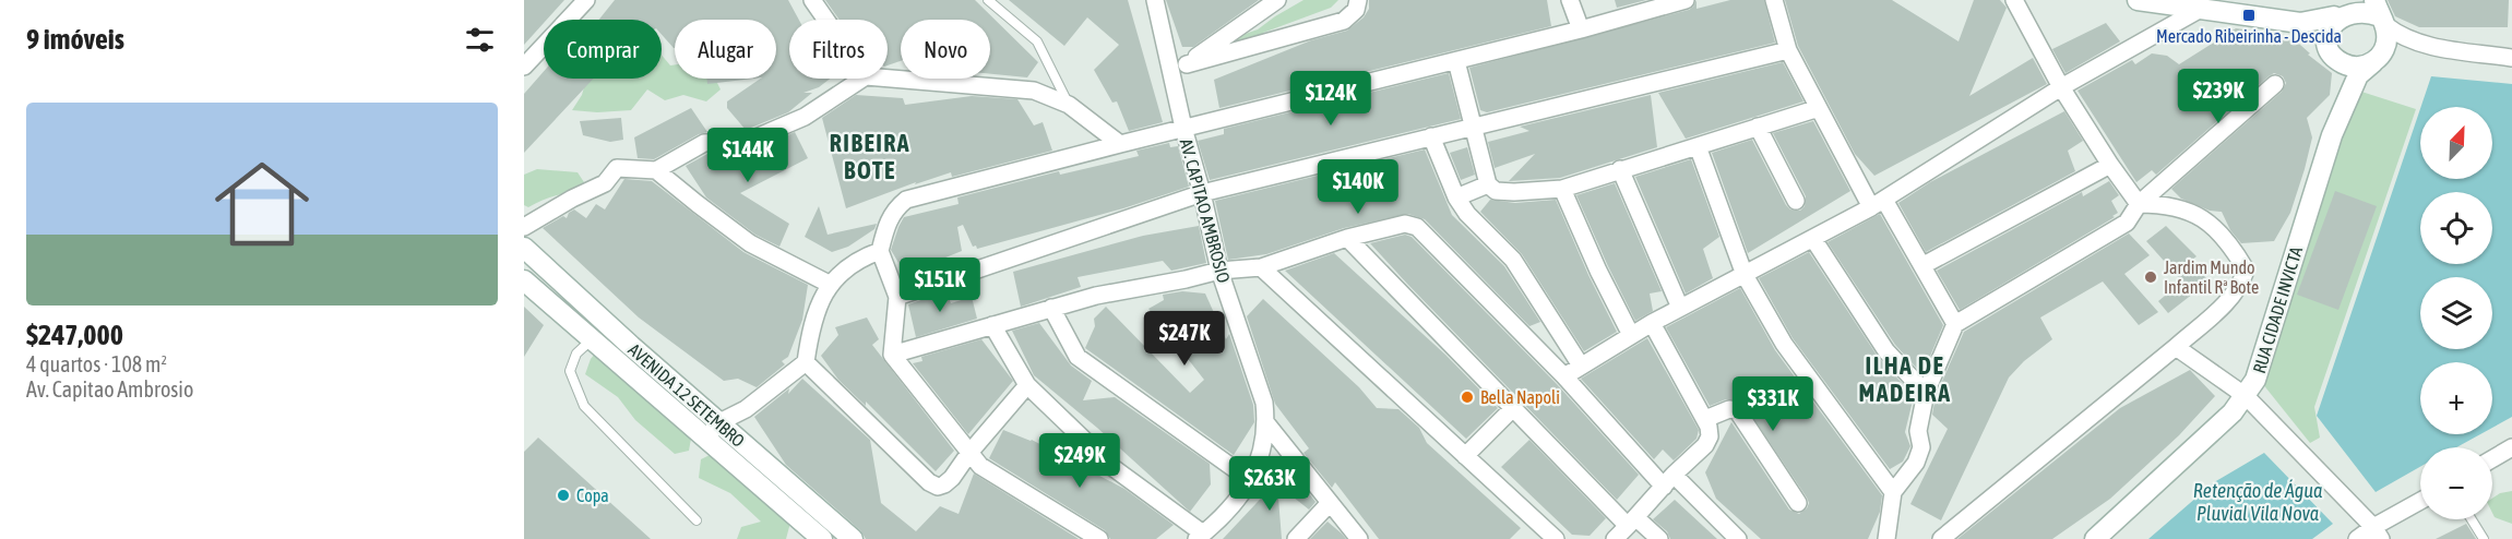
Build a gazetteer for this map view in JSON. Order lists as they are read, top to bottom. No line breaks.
{"streets":{"main road":["RUA CIDADE INVICTA","AVENIDA 12 SETEMBRO"],"street":["AV. CAPITAO AMBROSIO"]},"districts":["RIBEIRA BOTE","ILHA DE MADEIRA"],"water":["Retenção de Água Pluvial Vila Nova"],"places":{"transit":["Mercado Ribeirinha - Descida"],"other":["Jardim Mundo Infantil Rª Bote","Bella Napoli","Copa"]},"north":"top right","page":{"heading":"9 imóveis","chip":["Comprar","Alugar","Filtros","Novo"],"price":["$239K","$124K","$144K","$140K","$151K","$247K","$331K","$249K","$263K"],"list":[{"name":"$247,000","note":"4 quartos · 108 m² · Av. Capitao Ambrosio"}],"map_buttons":["+","−"]}}
